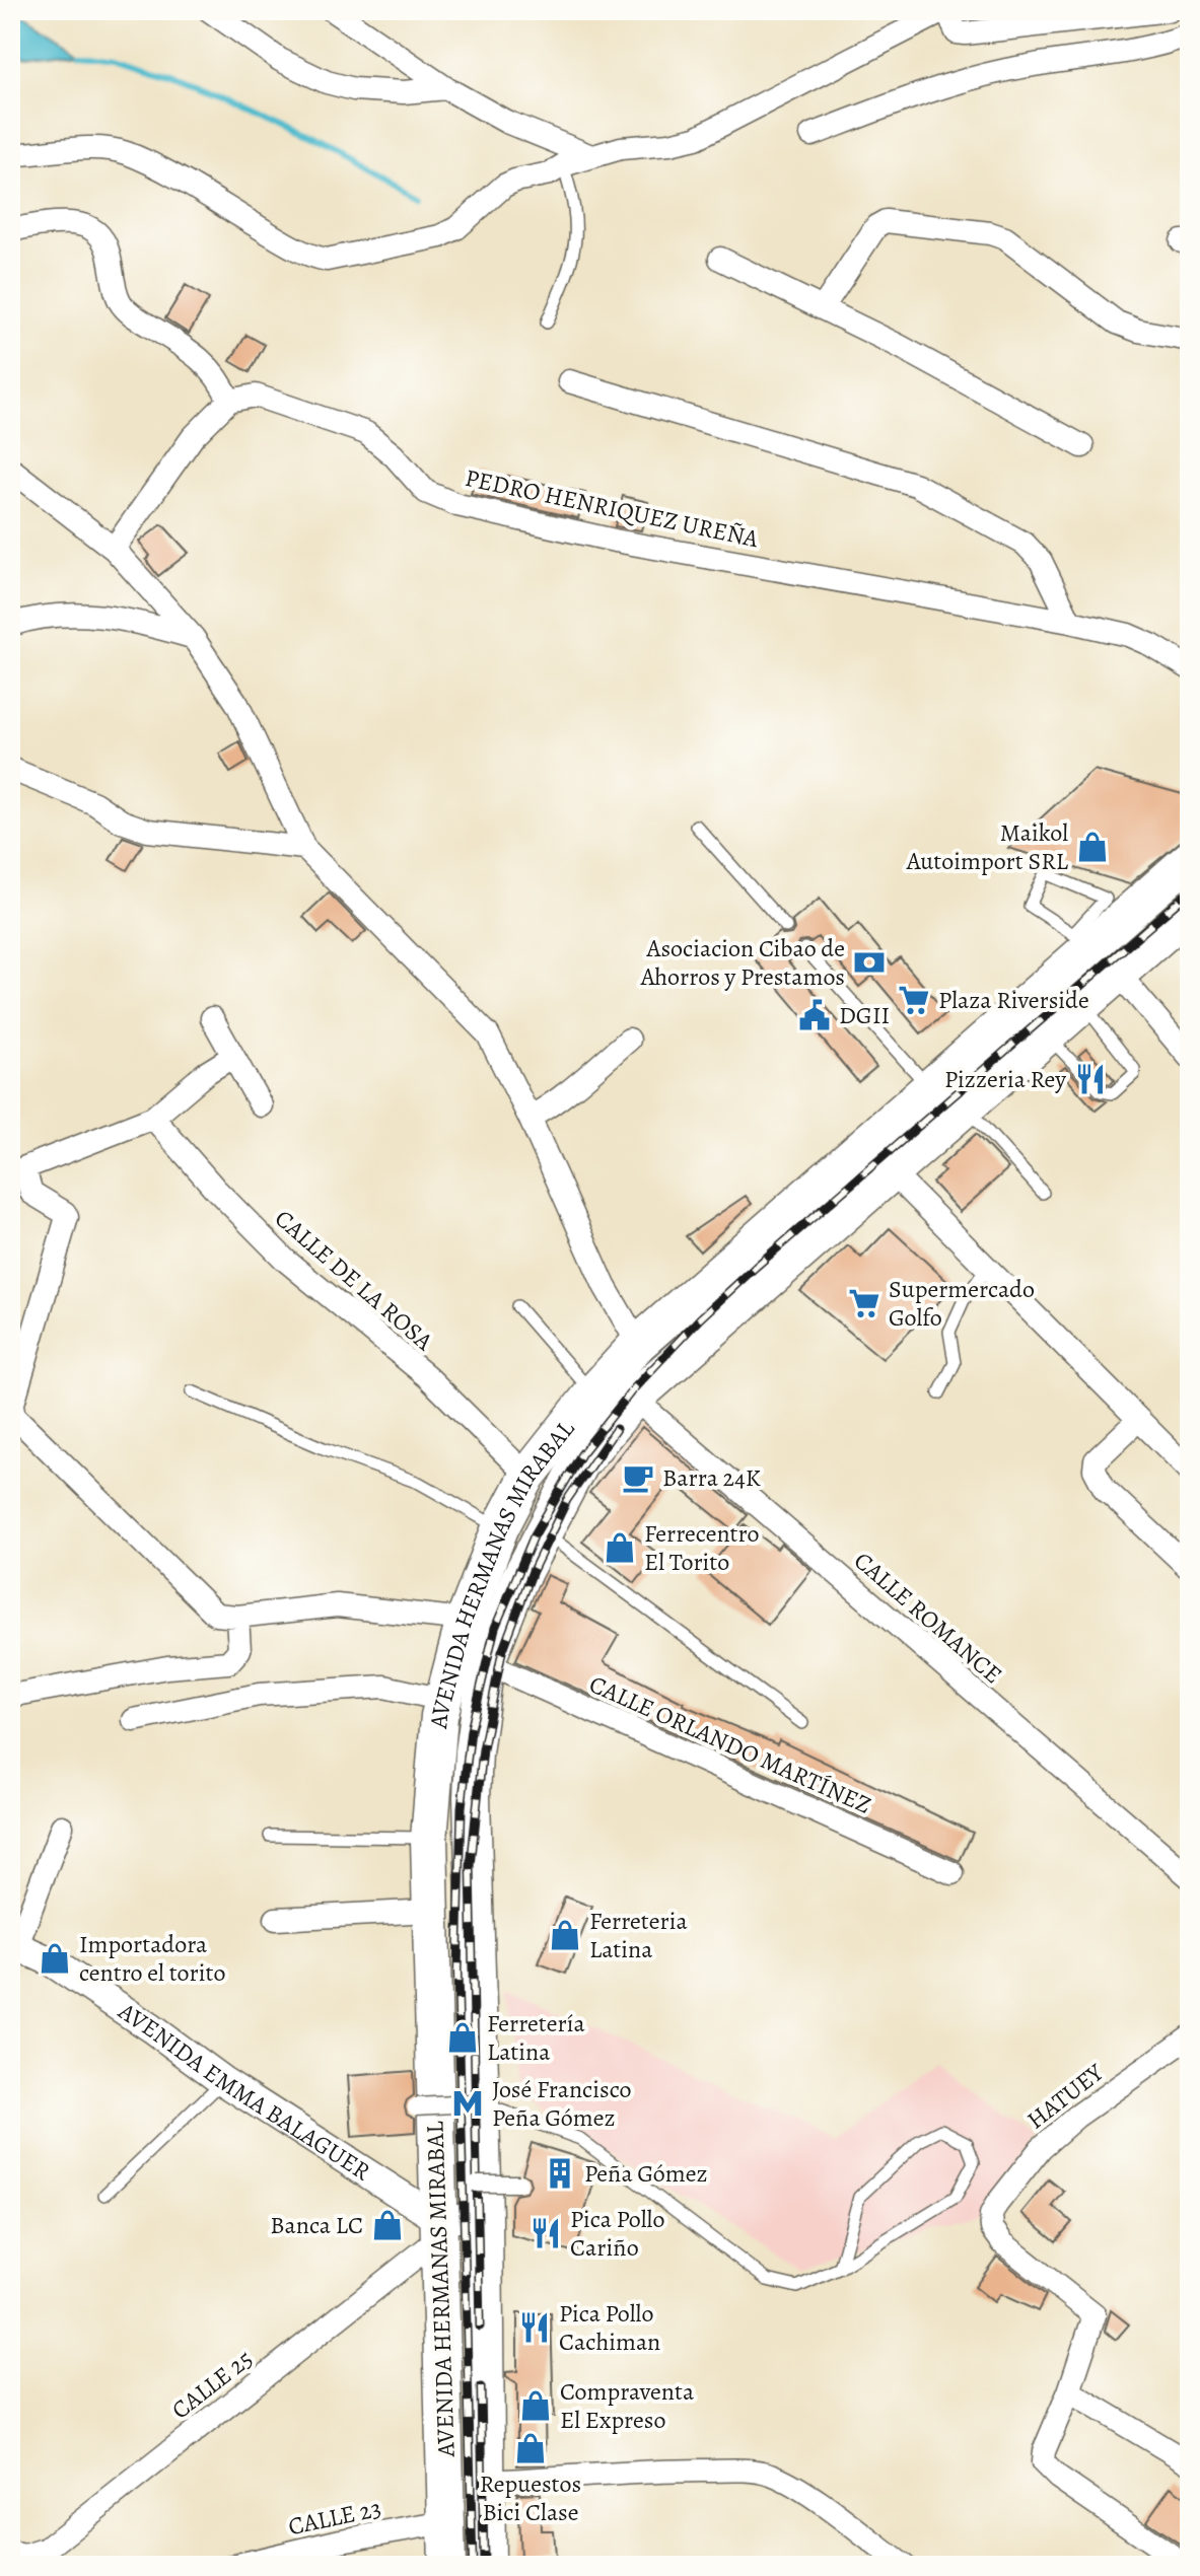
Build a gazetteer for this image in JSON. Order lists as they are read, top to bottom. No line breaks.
{"streets":{"main road":["AVENIDA HERMANAS MIRABAL"],"street":["PEDRO HENRIQUEZ UREÑA","CALLE DE LA ROSA","CALLE ROMANCE","CALLE ORLANDO MARTÍNEZ","AVENIDA EMMA BALAGUER","HATUEY","CALLE 25","CALLE 23"]},"crossings":[["CALLE DE LA ROSA","AVENIDA HERMANAS MIRABAL"],["AVENIDA HERMANAS MIRABAL","CALLE ROMANCE"],["AVENIDA HERMANAS MIRABAL","CALLE ORLANDO MARTÍNEZ"],["AVENIDA HERMANAS MIRABAL","AVENIDA EMMA BALAGUER"],["AVENIDA HERMANAS MIRABAL","CALLE 25"],["AVENIDA HERMANAS MIRABAL","CALLE 23"],["AVENIDA EMMA BALAGUER","CALLE 25"]],"places":{"shop":["Maikol Autoimport SRL","Ferrecentro El Torito","Ferreteria Latina","Importadora centro el torito","Ferretería Latina","Banca LC","Compraventa El Expreso","Repuestos Bici Clase"],"bank":["Asociacion Cibao de Ahorros y Prestamos"],"supermarket":["Plaza Riverside","Supermercado Golfo"],"public building":["DGII"],"restaurant":["Pizzeria Rey","Pica Pollo Cariño","Pica Pollo Cachiman"],"cafe":["Barra 24K"],"metro station":["José Francisco Peña Gómez"],"building":["Peña Gómez"]}}
